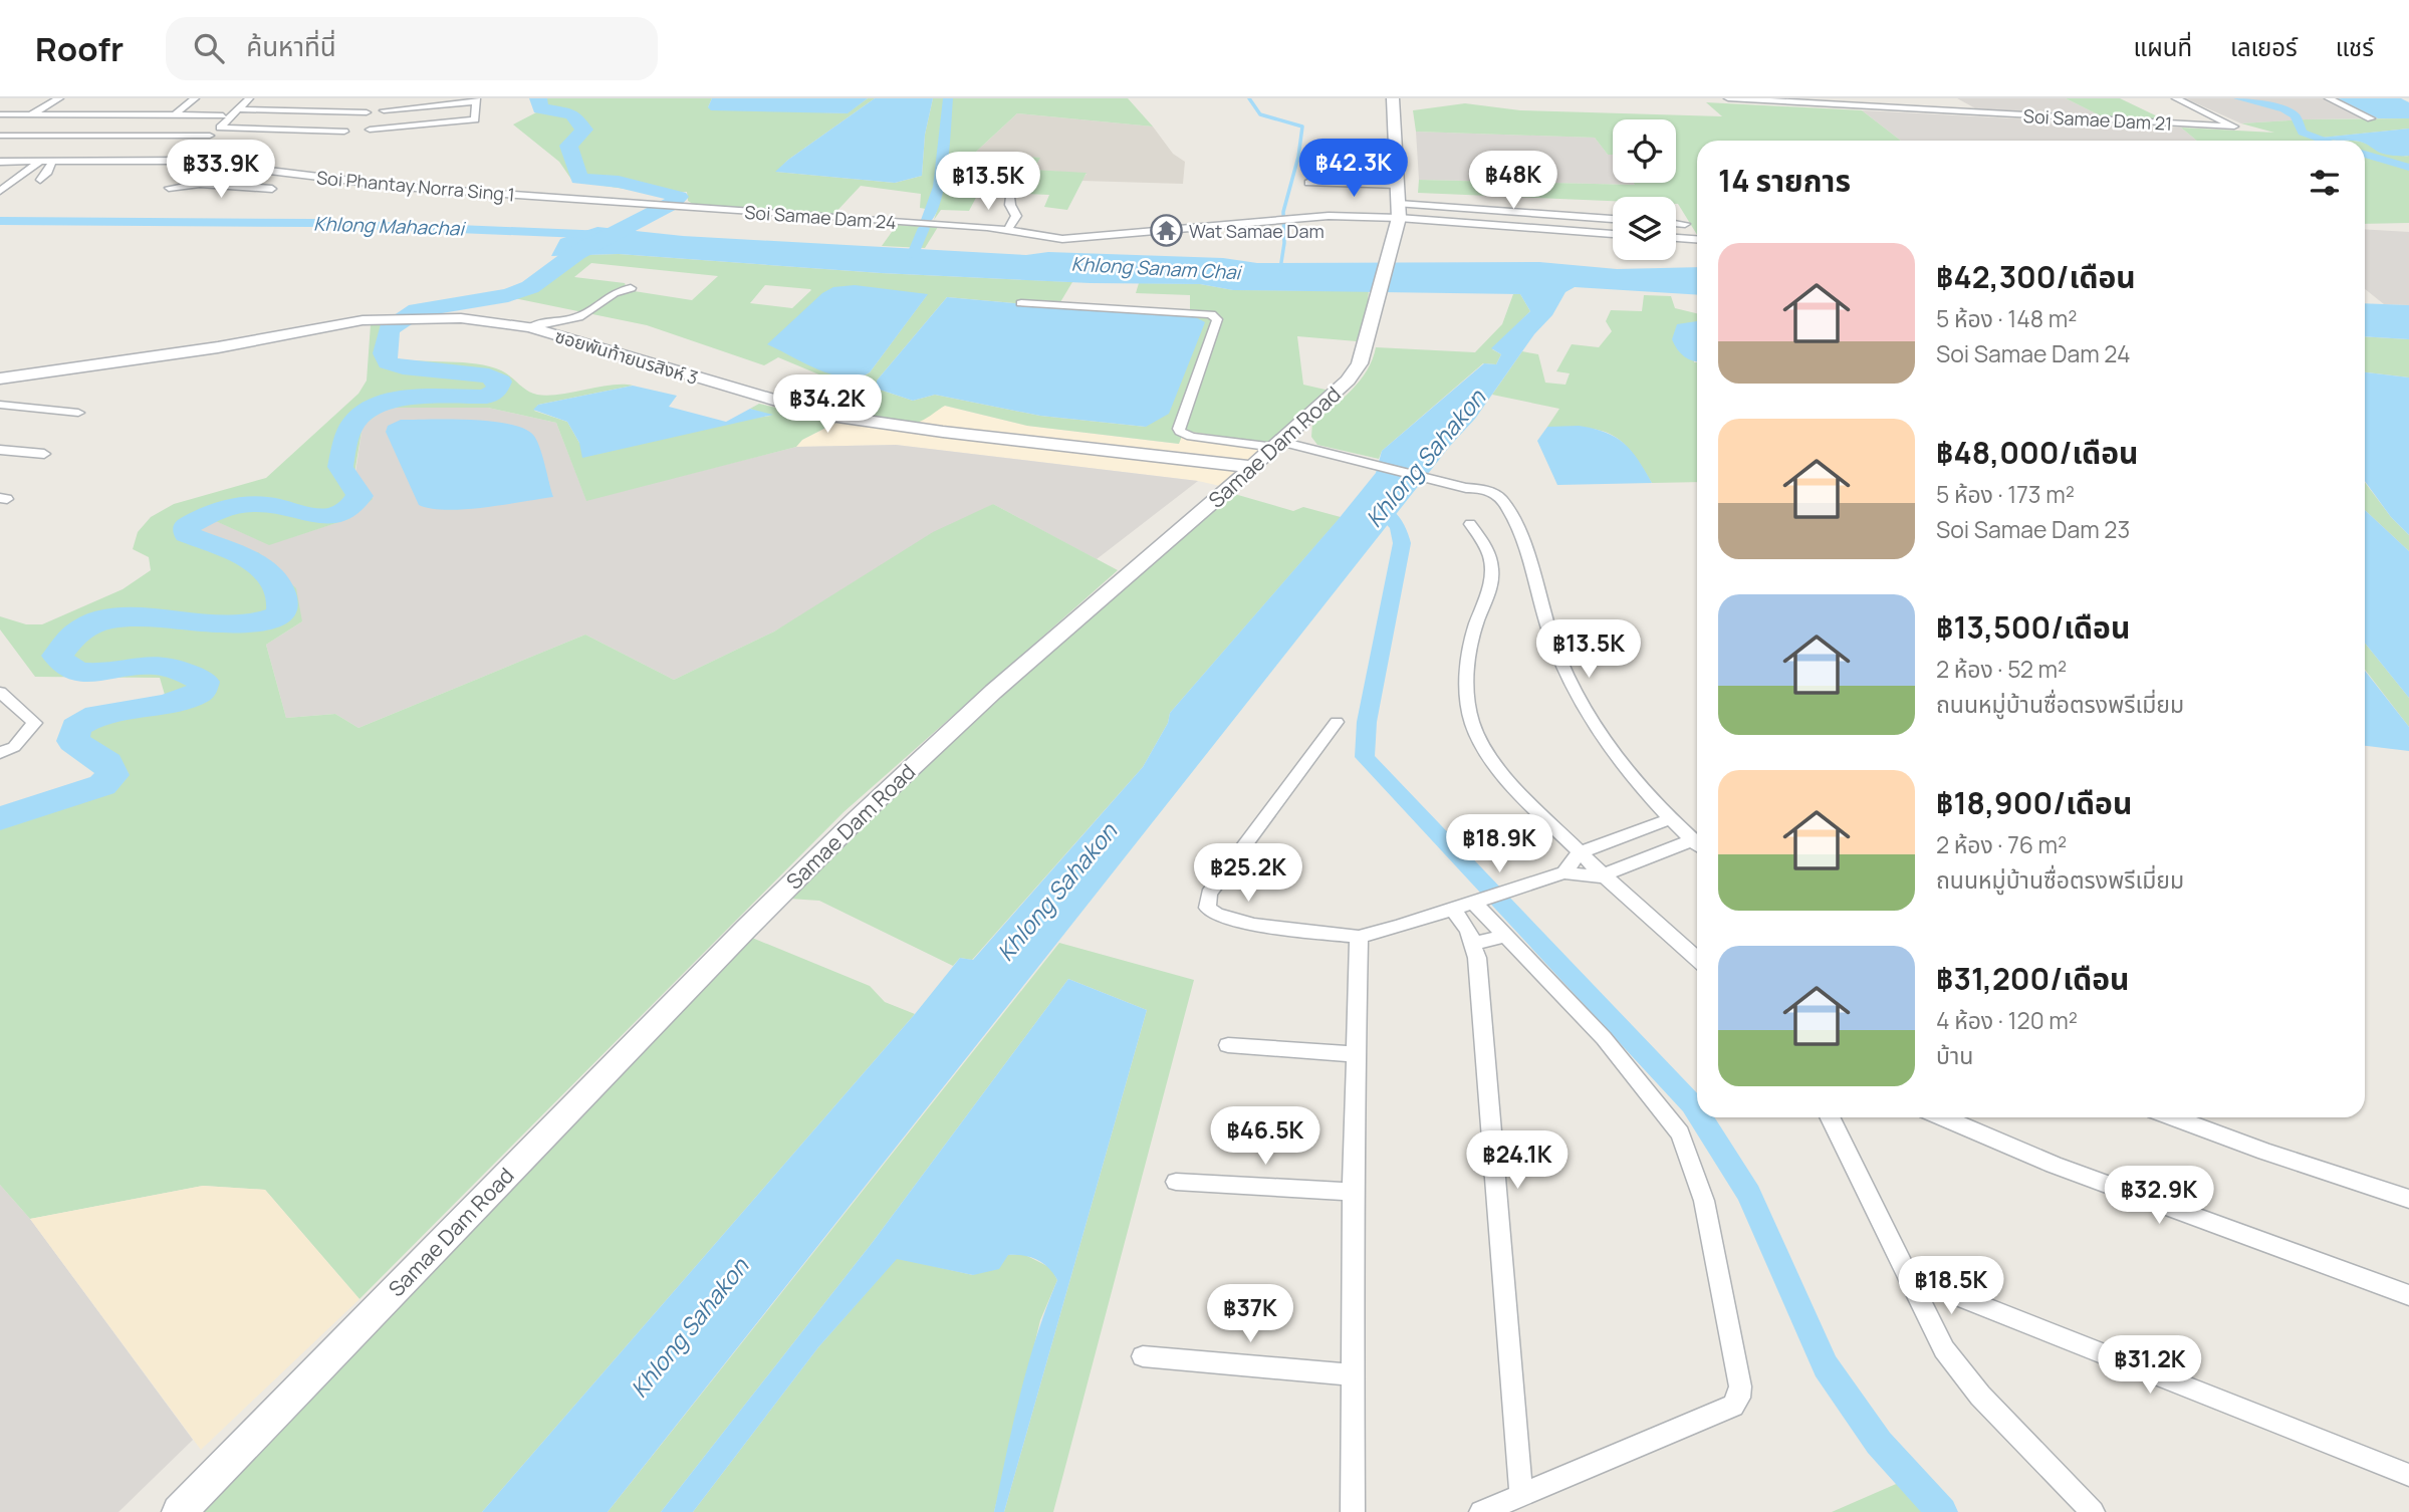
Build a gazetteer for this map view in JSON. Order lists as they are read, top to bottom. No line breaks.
{"streets":{"street":["Soi Samae Dam 21","Soi Phantay Norra Sing 1","Soi Samae Dam 24","ซอยพันท้ายนรสิงห์ 3","Samae Dam Road"]},"crossings":[["Soi Phantay Norra Sing 1","Soi Samae Dam 24"],["Soi Samae Dam 24","Samae Dam Road"],["ซอยพันท้ายนรสิงห์ 3","Samae Dam Road"]],"water":["Khlong Mahachai","Khlong Sanam Chai","Khlong Sahakon"],"places":{"temple":["Wat Samae Dam"]},"page":{"header":"Roofr","search":"ค้นหาที่นี่","nav":["แผนที่","เลเยอร์","แชร์"],"price":["฿42.3K","฿33.9K","฿48K","฿13.5K","฿34.2K","฿13.5K","฿18.9K","฿25.2K","฿46.5K","฿24.1K","฿32.9K","฿18.5K","฿37K","฿31.2K"],"heading":"14 รายการ","list":[{"name":"฿42,300/เดือน","note":"5 ห้อง · 148 m² · Soi Samae Dam 24"},{"name":"฿48,000/เดือน","note":"5 ห้อง · 173 m² · Soi Samae Dam 23"},{"name":"฿13,500/เดือน","note":"2 ห้อง · 52 m² · ถนนหมู่บ้านซื่อตรงพรีเมี่ยม"},{"name":"฿18,900/เดือน","note":"2 ห้อง · 76 m² · ถนนหมู่บ้านซื่อตรงพรีเมี่ยม"},{"name":"฿31,200/เดือน","note":"4 ห้อง · 120 m² · บ้าน"}]}}
